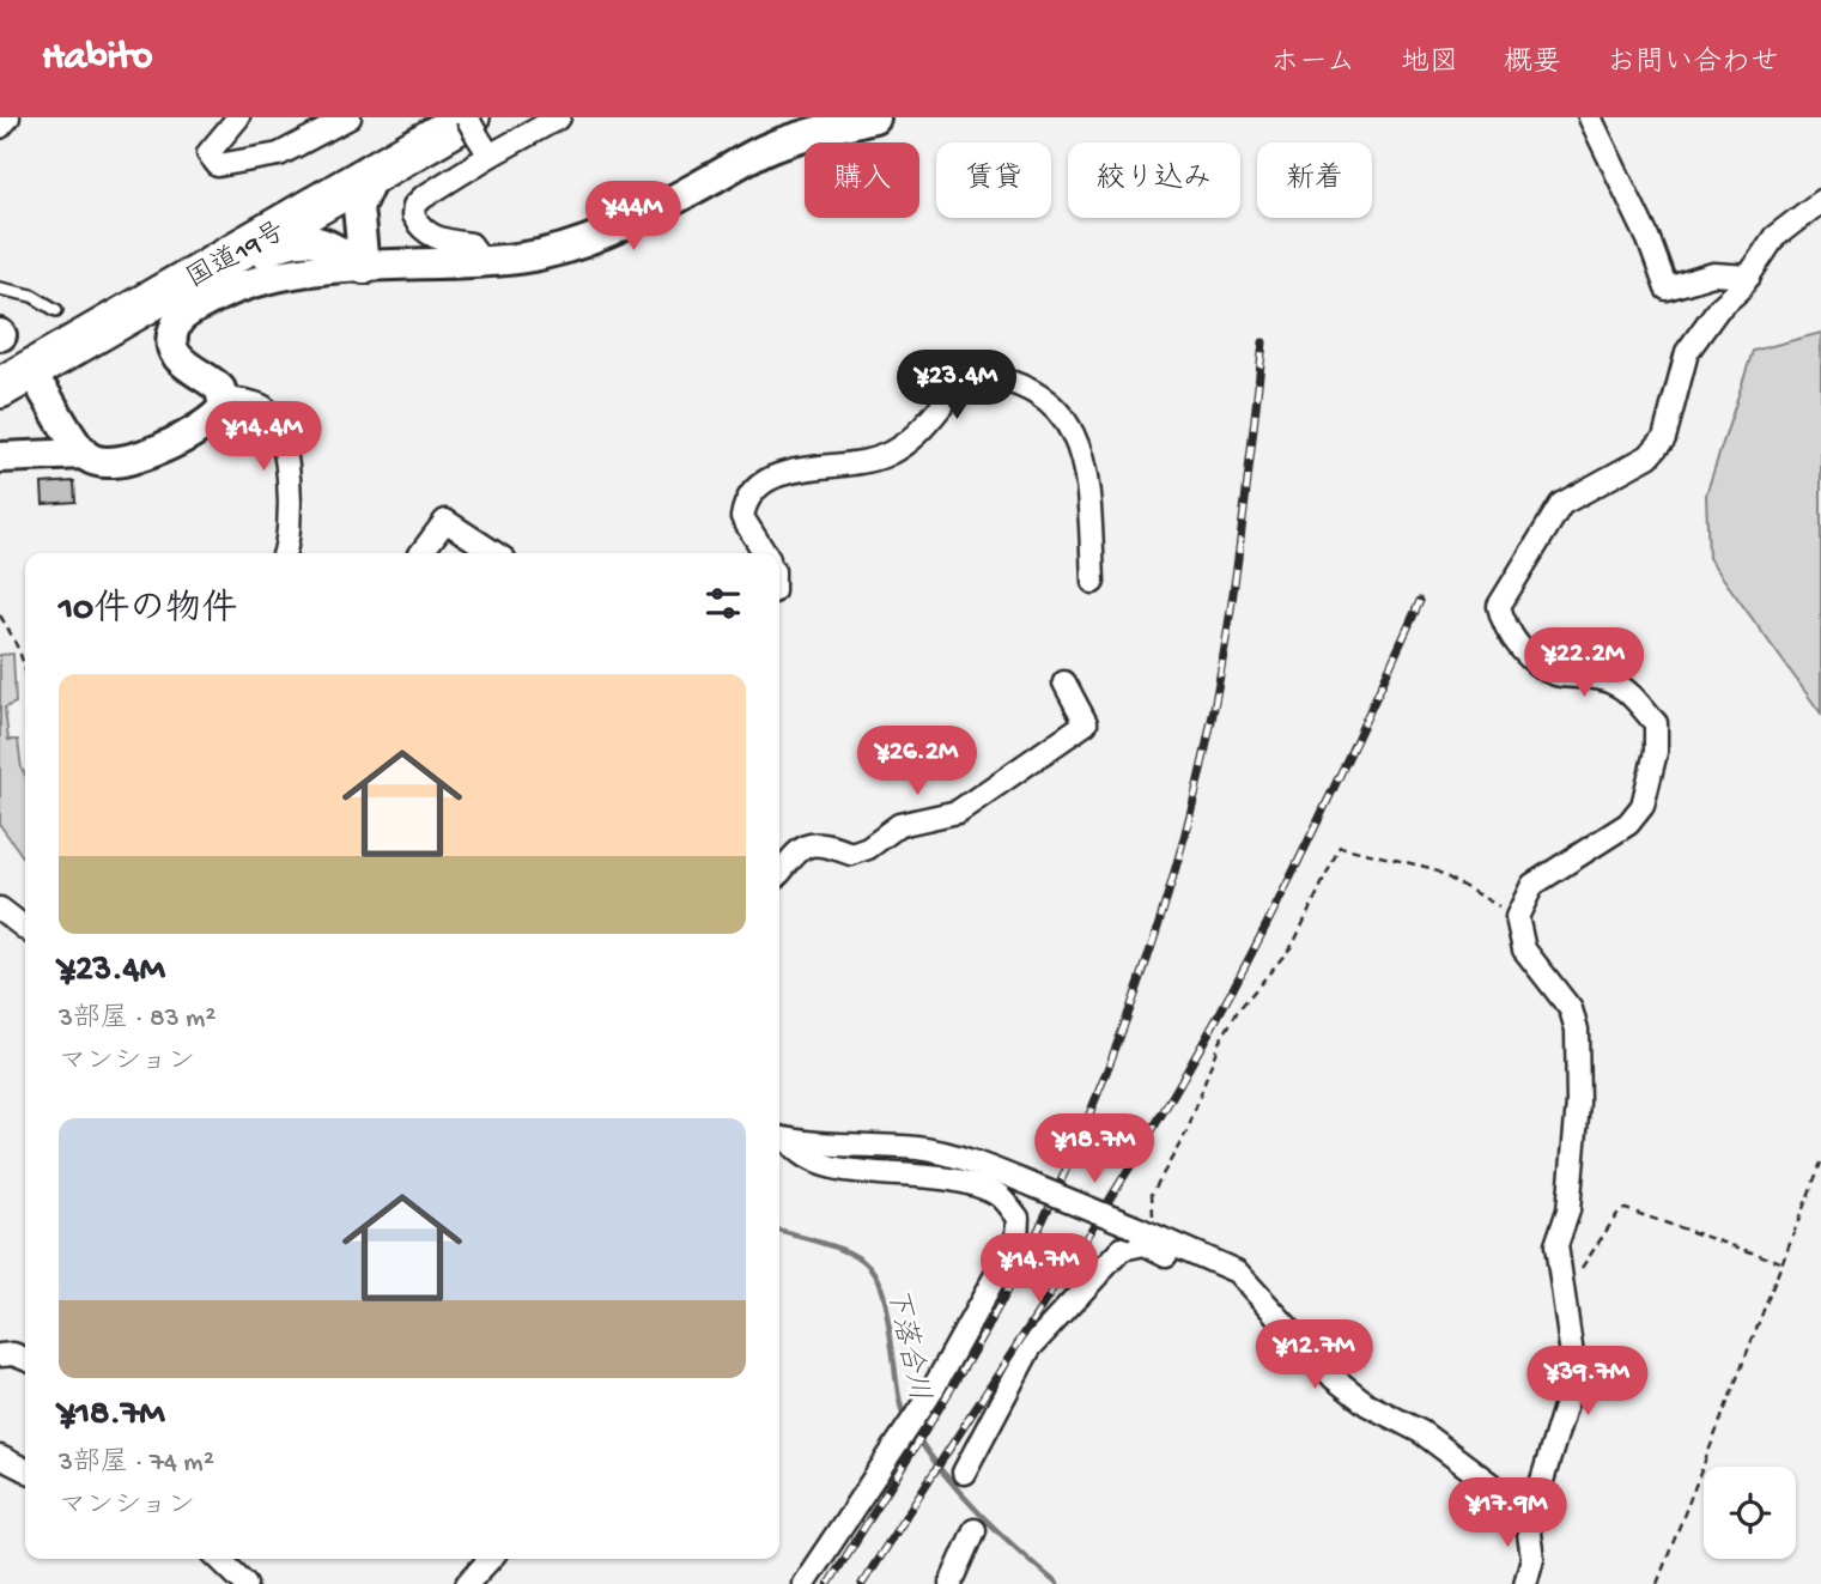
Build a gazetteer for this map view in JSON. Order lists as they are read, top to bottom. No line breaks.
{"streets":{"highway":["国道19号"]},"water":["下落合川"],"page":{"header":"Habito","nav":["ホーム","地図","概要","お問い合わせ"],"chip":["購入","賃貸","絞り込み","新着"],"price":["¥44M","¥23.4M","¥14.4M","¥22.2M","¥26.2M","¥18.7M","¥14.7M","¥12.7M","¥39.7M","¥17.9M"],"heading":"10件の物件","list":[{"name":"¥23.4M","note":"3部屋 · 83 m² · マンション"},{"name":"¥18.7M","note":"3部屋 · 74 m² · マンション"}]}}
